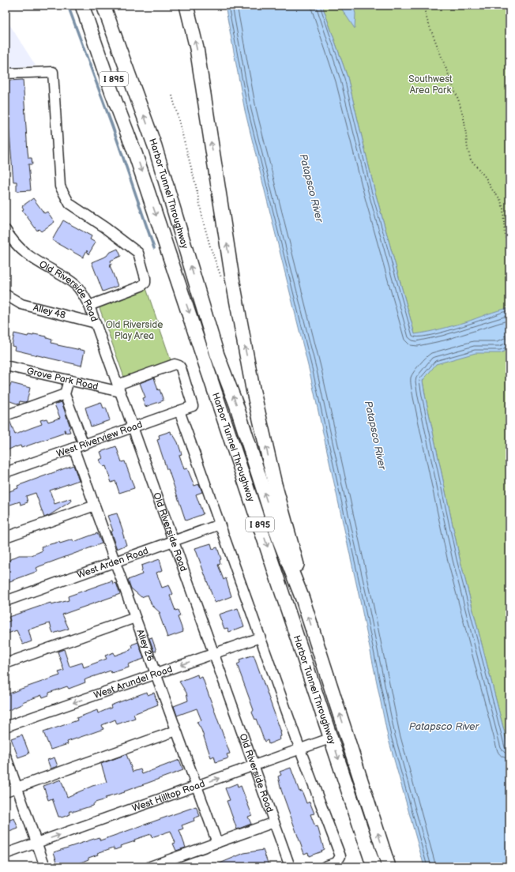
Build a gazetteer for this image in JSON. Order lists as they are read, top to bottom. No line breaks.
{"streets":{"highway":["I 895","Harbor Tunnel Throughway"],"street":["Old Riverside Road","Alley 48","Grove Park Road","West Riverview Road","West Arden Road","Alley 26","West Arundel Road","West Hilltop Road"]},"crossings":[["Harbor Tunnel Throughway","West Hilltop Road"],["Old Riverside Road","Alley 48"],["Old Riverside Road","Grove Park Road"],["Old Riverside Road","West Riverview Road"],["Old Riverside Road","West Arden Road"],["Old Riverside Road","West Arundel Road"],["Old Riverside Road","West Hilltop Road"],["Grove Park Road","West Riverview Road"],["West Riverview Road","Alley 26"],["West Arden Road","Alley 26"],["Alley 26","West Arundel Road"],["Alley 26","West Hilltop Road"]],"water":["Patapsco River"],"parks":["Southwest Area Park","Old Riverside Play Area"]}
